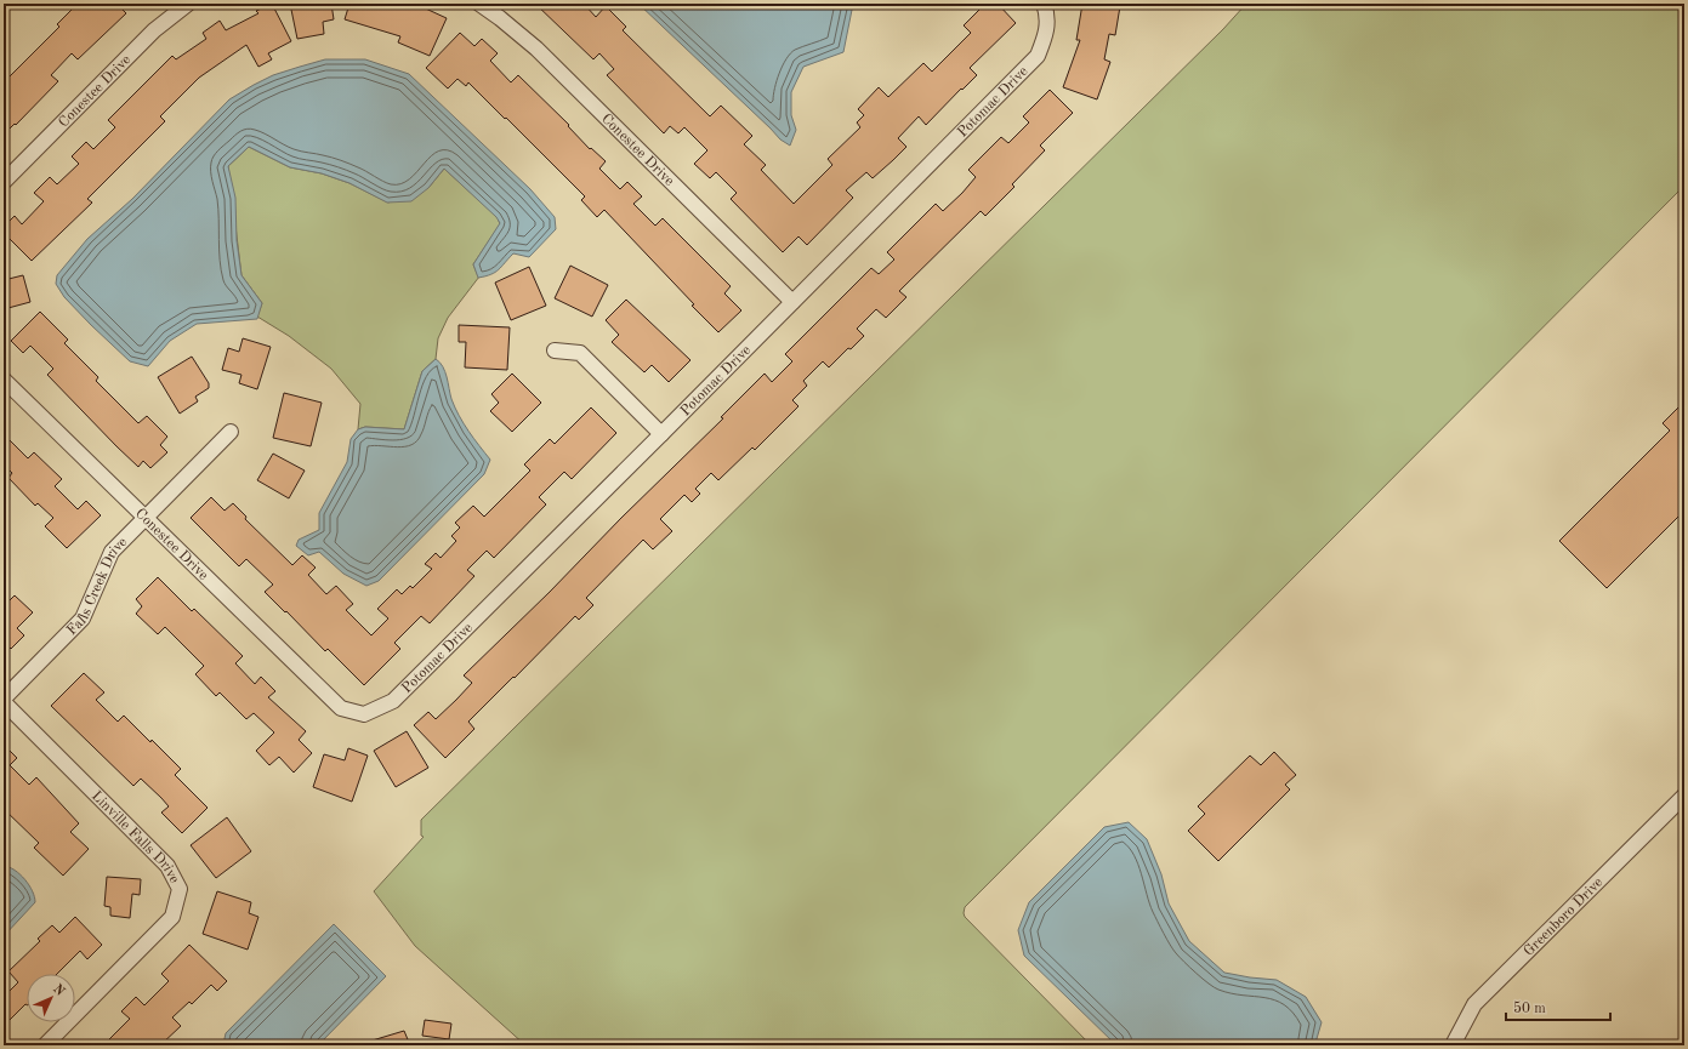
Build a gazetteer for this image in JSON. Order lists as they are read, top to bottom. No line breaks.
{"streets":{"street":["Conestee Drive","Potomac Drive","Falls Creek Drive","Linville Falls Drive","Greenboro Drive"]},"crossings":[["Conestee Drive","Potomac Drive"],["Conestee Drive","Falls Creek Drive"]],"scale_bar":"50 m","north":"top right"}
